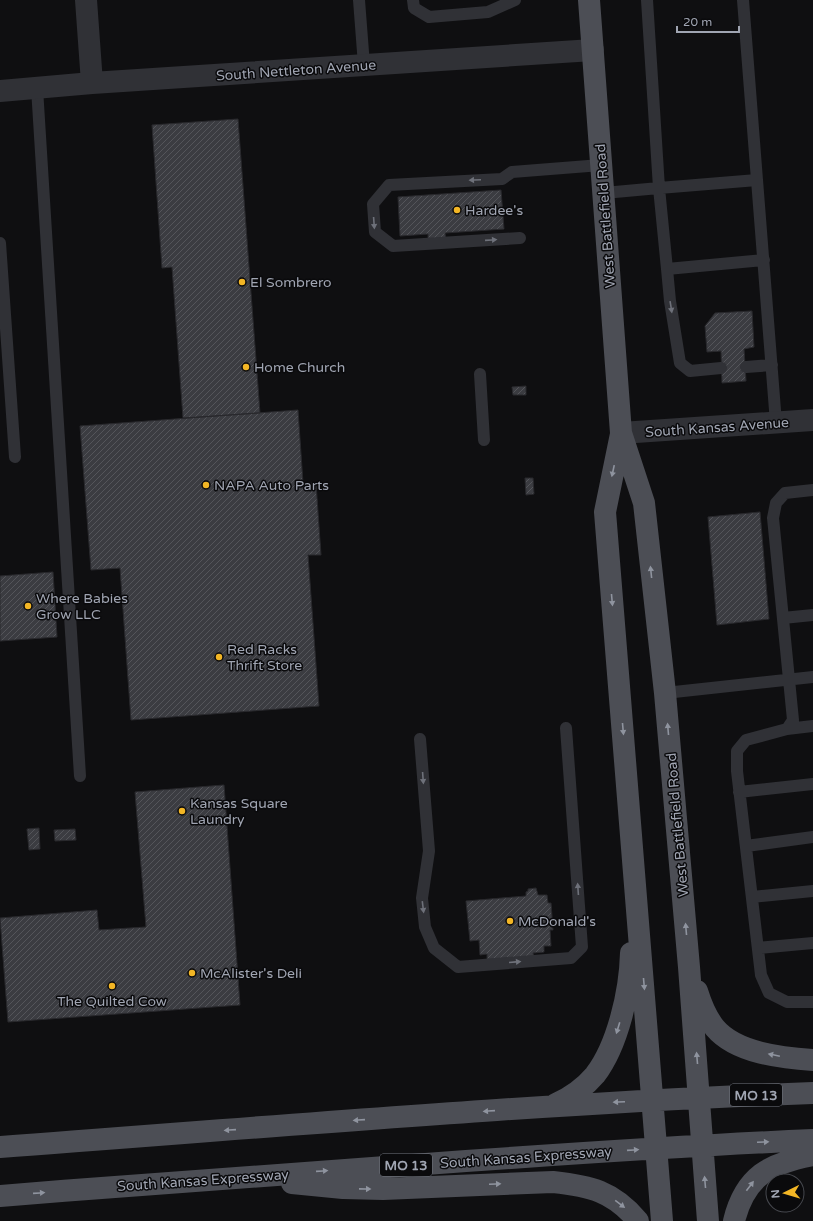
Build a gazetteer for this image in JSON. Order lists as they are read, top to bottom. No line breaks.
{"streets":{"main road":["West Battlefield Road","MO 13","South Kansas Expressway"],"street":["South Nettleton Avenue","South Kansas Avenue"]},"crossings":[["South Nettleton Avenue","West Battlefield Road"],["West Battlefield Road","South Kansas Avenue"],["West Battlefield Road","MO 13"],["West Battlefield Road","South Kansas Expressway"]],"places":["Hardee's","El Sombrero","Home Church","NAPA Auto Parts","Where Babies Grow LLC","Red Racks Thrift Store","Kansas Square Laundry","McDonald's","McAlister's Deli","The Quilted Cow"],"scale_bar":"20 m","north":"left"}
